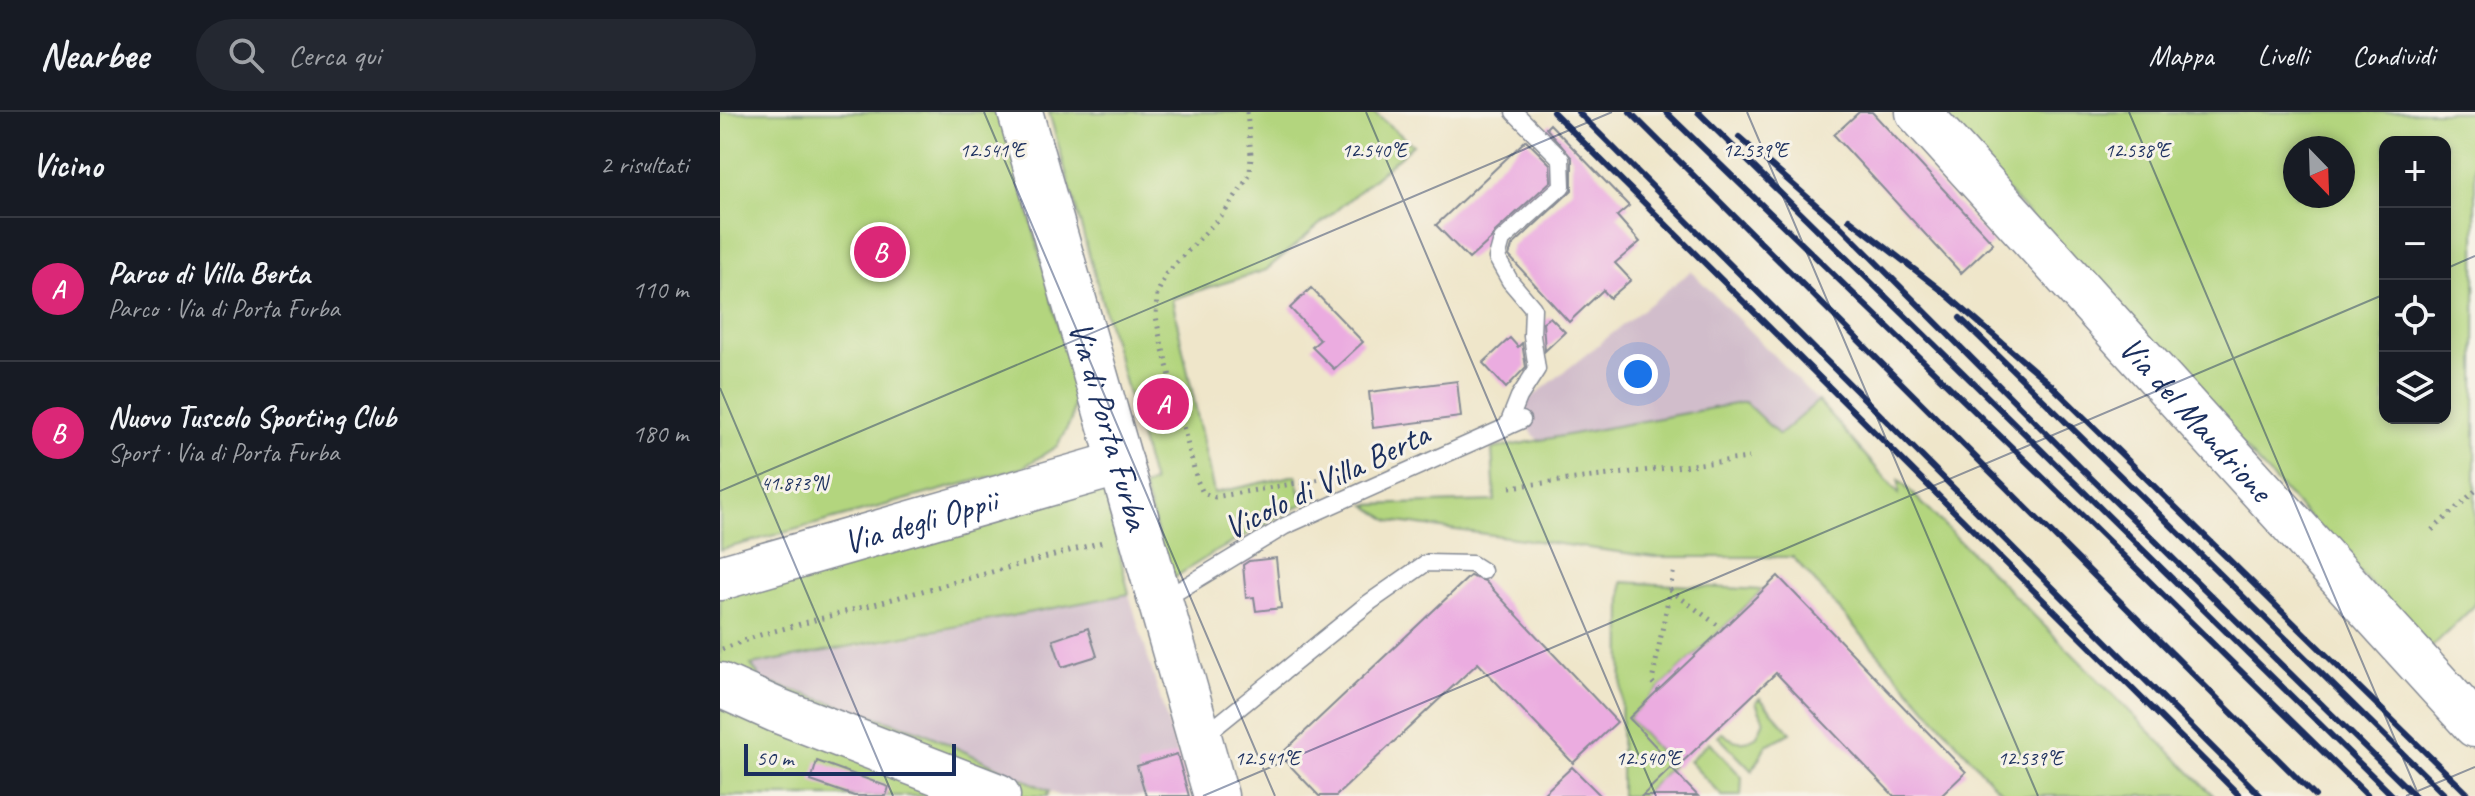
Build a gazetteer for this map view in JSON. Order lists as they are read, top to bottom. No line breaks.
{"streets":{"street":["Via del Mandrione","Via di Porta Furba","Via degli Oppii"],"lane":["Vicolo di Villa Berta"]},"crossings":[["Via di Porta Furba","Vicolo di Villa Berta"],["Via di Porta Furba","Via degli Oppii"]],"scale_bar":"50 m","north":"bottom right","page":{"header":"Nearbee","search":"Cerca qui","nav":["Mappa","Livelli","Condividi"],"heading":["Vicino","2 risultati"],"map_buttons":["+","−"],"list":[{"mark":"A","name":"Parco di Villa Berta","note":"Parco · Via di Porta Furba","value":"110 m"},{"mark":"B","name":"Nuovo Tuscolo Sporting Club","note":"Sport · Via di Porta Furba","value":"180 m"}],"pins":["B","A"],"scale":"50 m"},"coordinates":["12.541°E","12.540°E","12.539°E","12.538°E","41.873°N"]}
